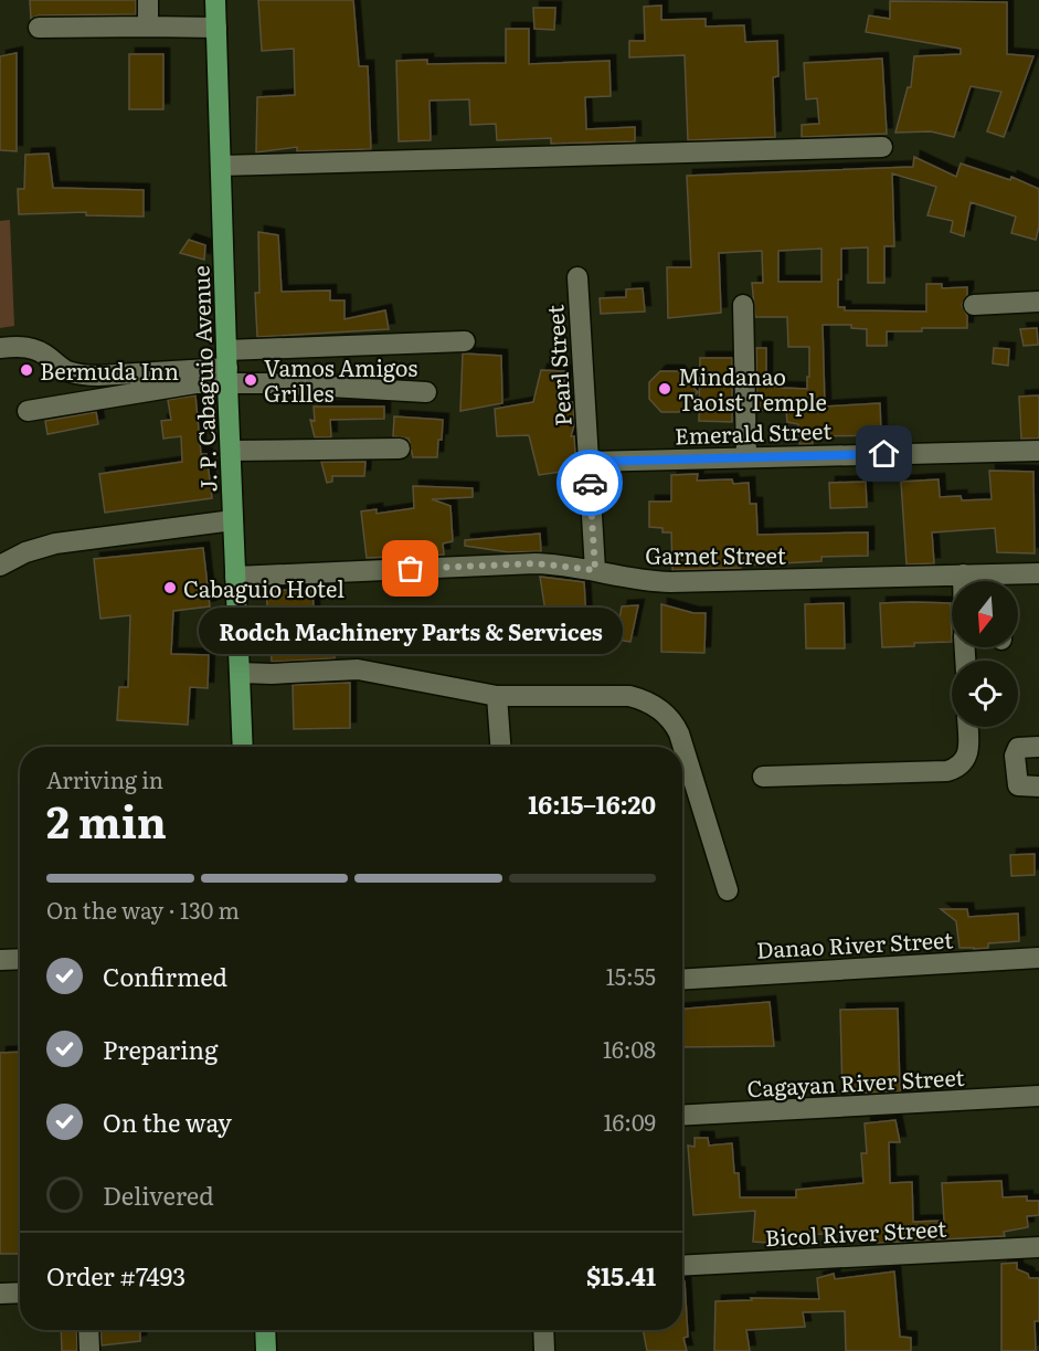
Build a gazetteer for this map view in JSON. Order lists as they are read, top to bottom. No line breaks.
{"streets":{"main road":["J. P. Cabaguio Avenue"],"street":["Pearl Street","Emerald Street","Garnet Street","Danao River Street","Cagayan River Street","Bicol River Street"]},"crossings":[["Pearl Street","Emerald Street"],["Pearl Street","Garnet Street"],["J. P. Cabaguio Avenue","Garnet Street"]],"places":["Bermuda Inn","Vamos Amigos Grilles","Mindanao Taoist Temple","Rodch Machinery Parts & Services","Cabaguio Hotel"],"north":"bottom","page":{"bubble":"Rodch Machinery Parts & Services","heading":["2 min","Arriving in","16:15–16:20"],"panel":["Order #7493","$15.41"],"bar":"On the way · 130 m","list":[["Confirmed","15:55"],["Preparing","16:08"],["On the way","16:09"],"Delivered"]}}
